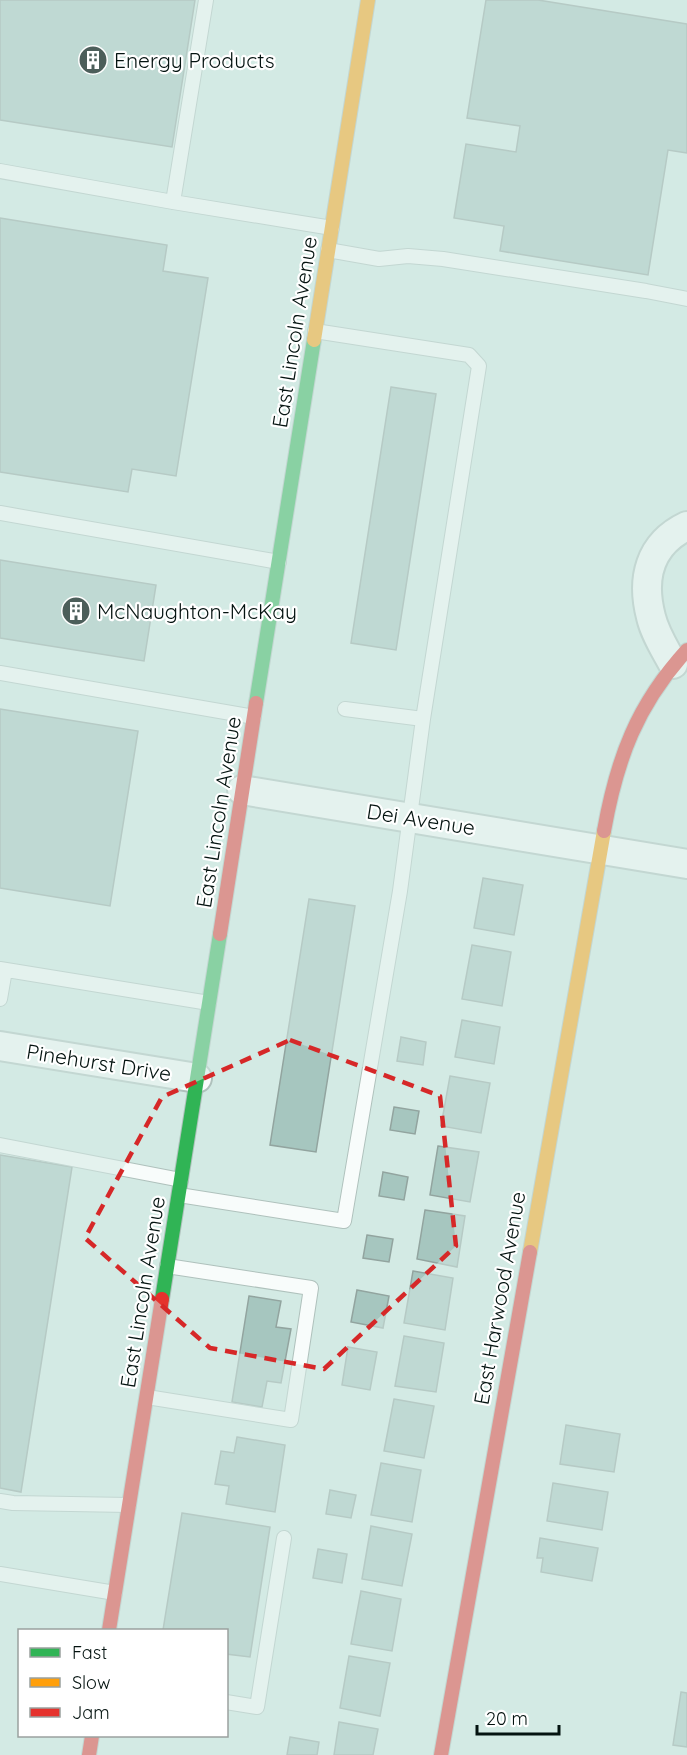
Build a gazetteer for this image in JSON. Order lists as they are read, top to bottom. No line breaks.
{"streets":{"street":["East Lincoln Avenue","Dei Avenue","Pinehurst Drive","East Harwood Avenue"]},"crossings":[["East Lincoln Avenue","Dei Avenue"],["East Lincoln Avenue","Pinehurst Drive"],["Dei Avenue","East Harwood Avenue"]],"places":{"building":["Energy Products","McNaughton-McKay"]},"legend":["Fast","Slow","Jam"],"scale_bar":"20 m"}
